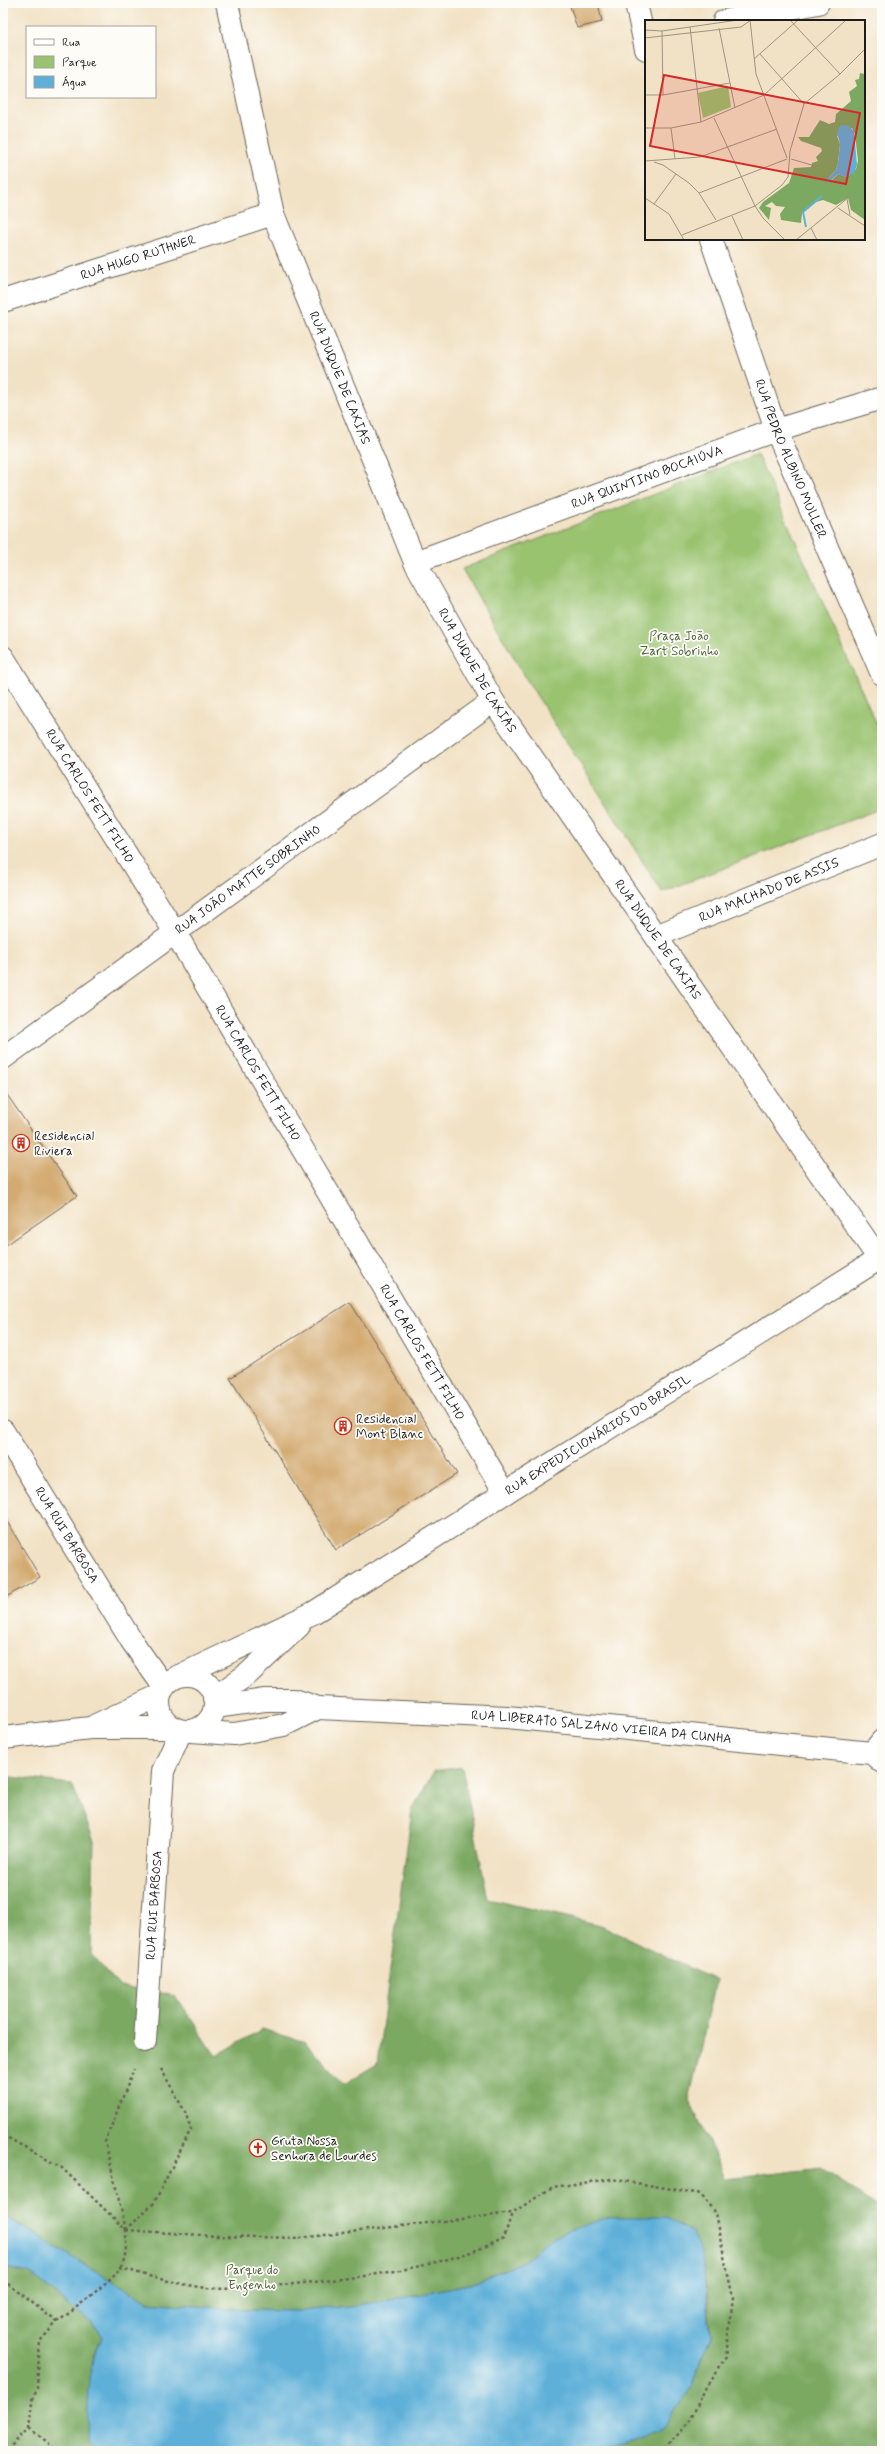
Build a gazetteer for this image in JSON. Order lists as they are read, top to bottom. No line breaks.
{"streets":{"street":["RUA HUGO RUTHNER","RUA DUQUE DE CAXIAS","RUA PEDRO ALBINO MULLER","RUA QUINTINO BOCAIÚVA","RUA CARLOS FETT FILHO","RUA JOÃO MATTE SOBRINHO","RUA MACHADO DE ASSIS","RUA EXPEDICIONÁRIOS DO BRASIL","RUA RUI BARBOSA","RUA LIBERATO SALZANO VIEIRA DA CUNHA"]},"crossings":[["RUA HUGO RUTHNER","RUA DUQUE DE CAXIAS"],["RUA DUQUE DE CAXIAS","RUA QUINTINO BOCAIÚVA"],["RUA DUQUE DE CAXIAS","RUA JOÃO MATTE SOBRINHO"],["RUA DUQUE DE CAXIAS","RUA MACHADO DE ASSIS"],["RUA DUQUE DE CAXIAS","RUA EXPEDICIONÁRIOS DO BRASIL"],["RUA PEDRO ALBINO MULLER","RUA QUINTINO BOCAIÚVA"],["RUA CARLOS FETT FILHO","RUA JOÃO MATTE SOBRINHO"],["RUA CARLOS FETT FILHO","RUA EXPEDICIONÁRIOS DO BRASIL"],["RUA EXPEDICIONÁRIOS DO BRASIL","RUA RUI BARBOSA"],["RUA EXPEDICIONÁRIOS DO BRASIL","RUA LIBERATO SALZANO VIEIRA DA CUNHA"],["RUA RUI BARBOSA","RUA LIBERATO SALZANO VIEIRA DA CUNHA"]],"parks":["Praça João Zart Sobrinho","Parque do Engenho"],"places":{"building":["Residencial Riviera","Residencial Mont Blanc"],"church":["Gruta Nossa Senhora de Lourdes"]},"legend":["Rua","Parque","Água"]}
